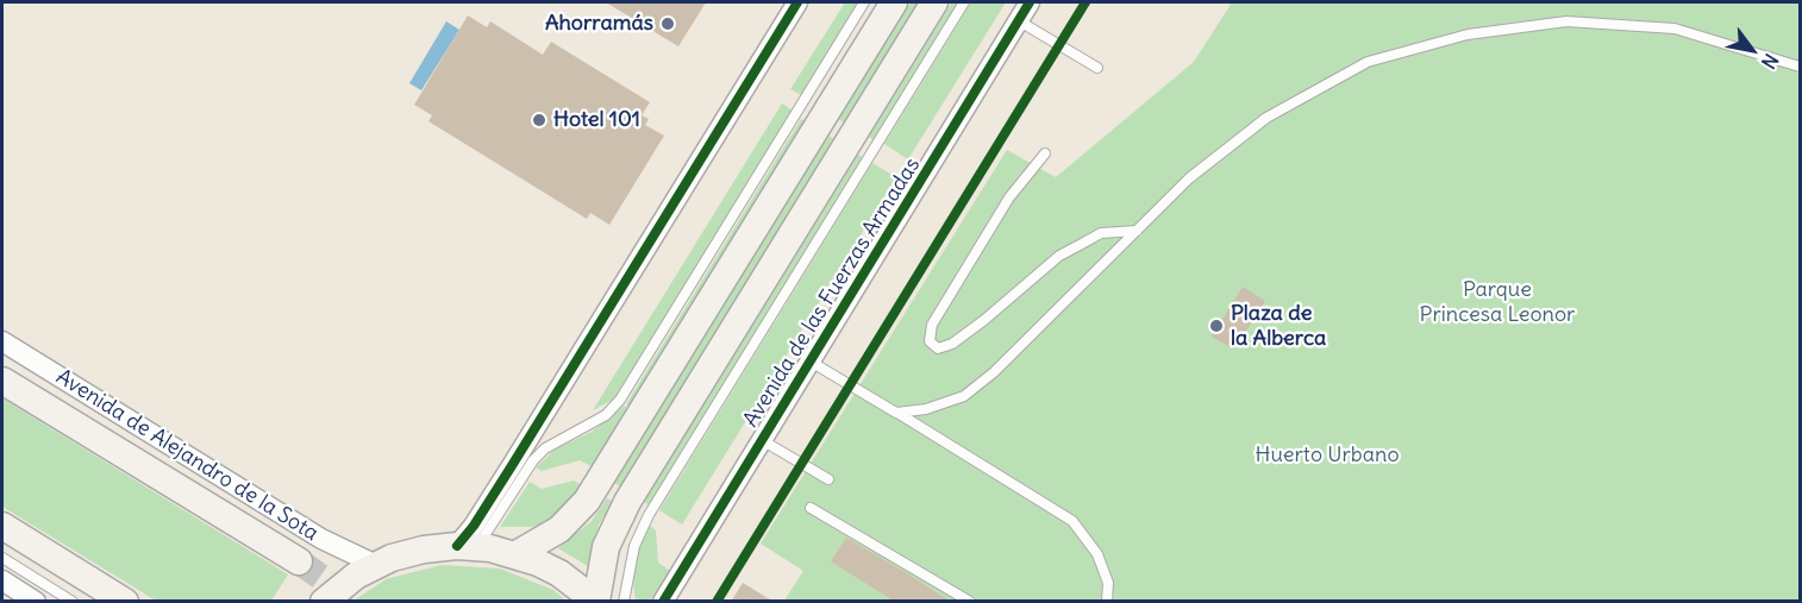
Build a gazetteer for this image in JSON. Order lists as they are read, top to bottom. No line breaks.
{"streets":{"street":["Avenida de las Fuerzas Armadas","Avenida de Alejandro de la Sota"]},"parks":["Parque Princesa Leonor","Huerto Urbano"],"places":["Ahorramás","Hotel 101","Plaza de la Alberca"],"north":"bottom right"}
